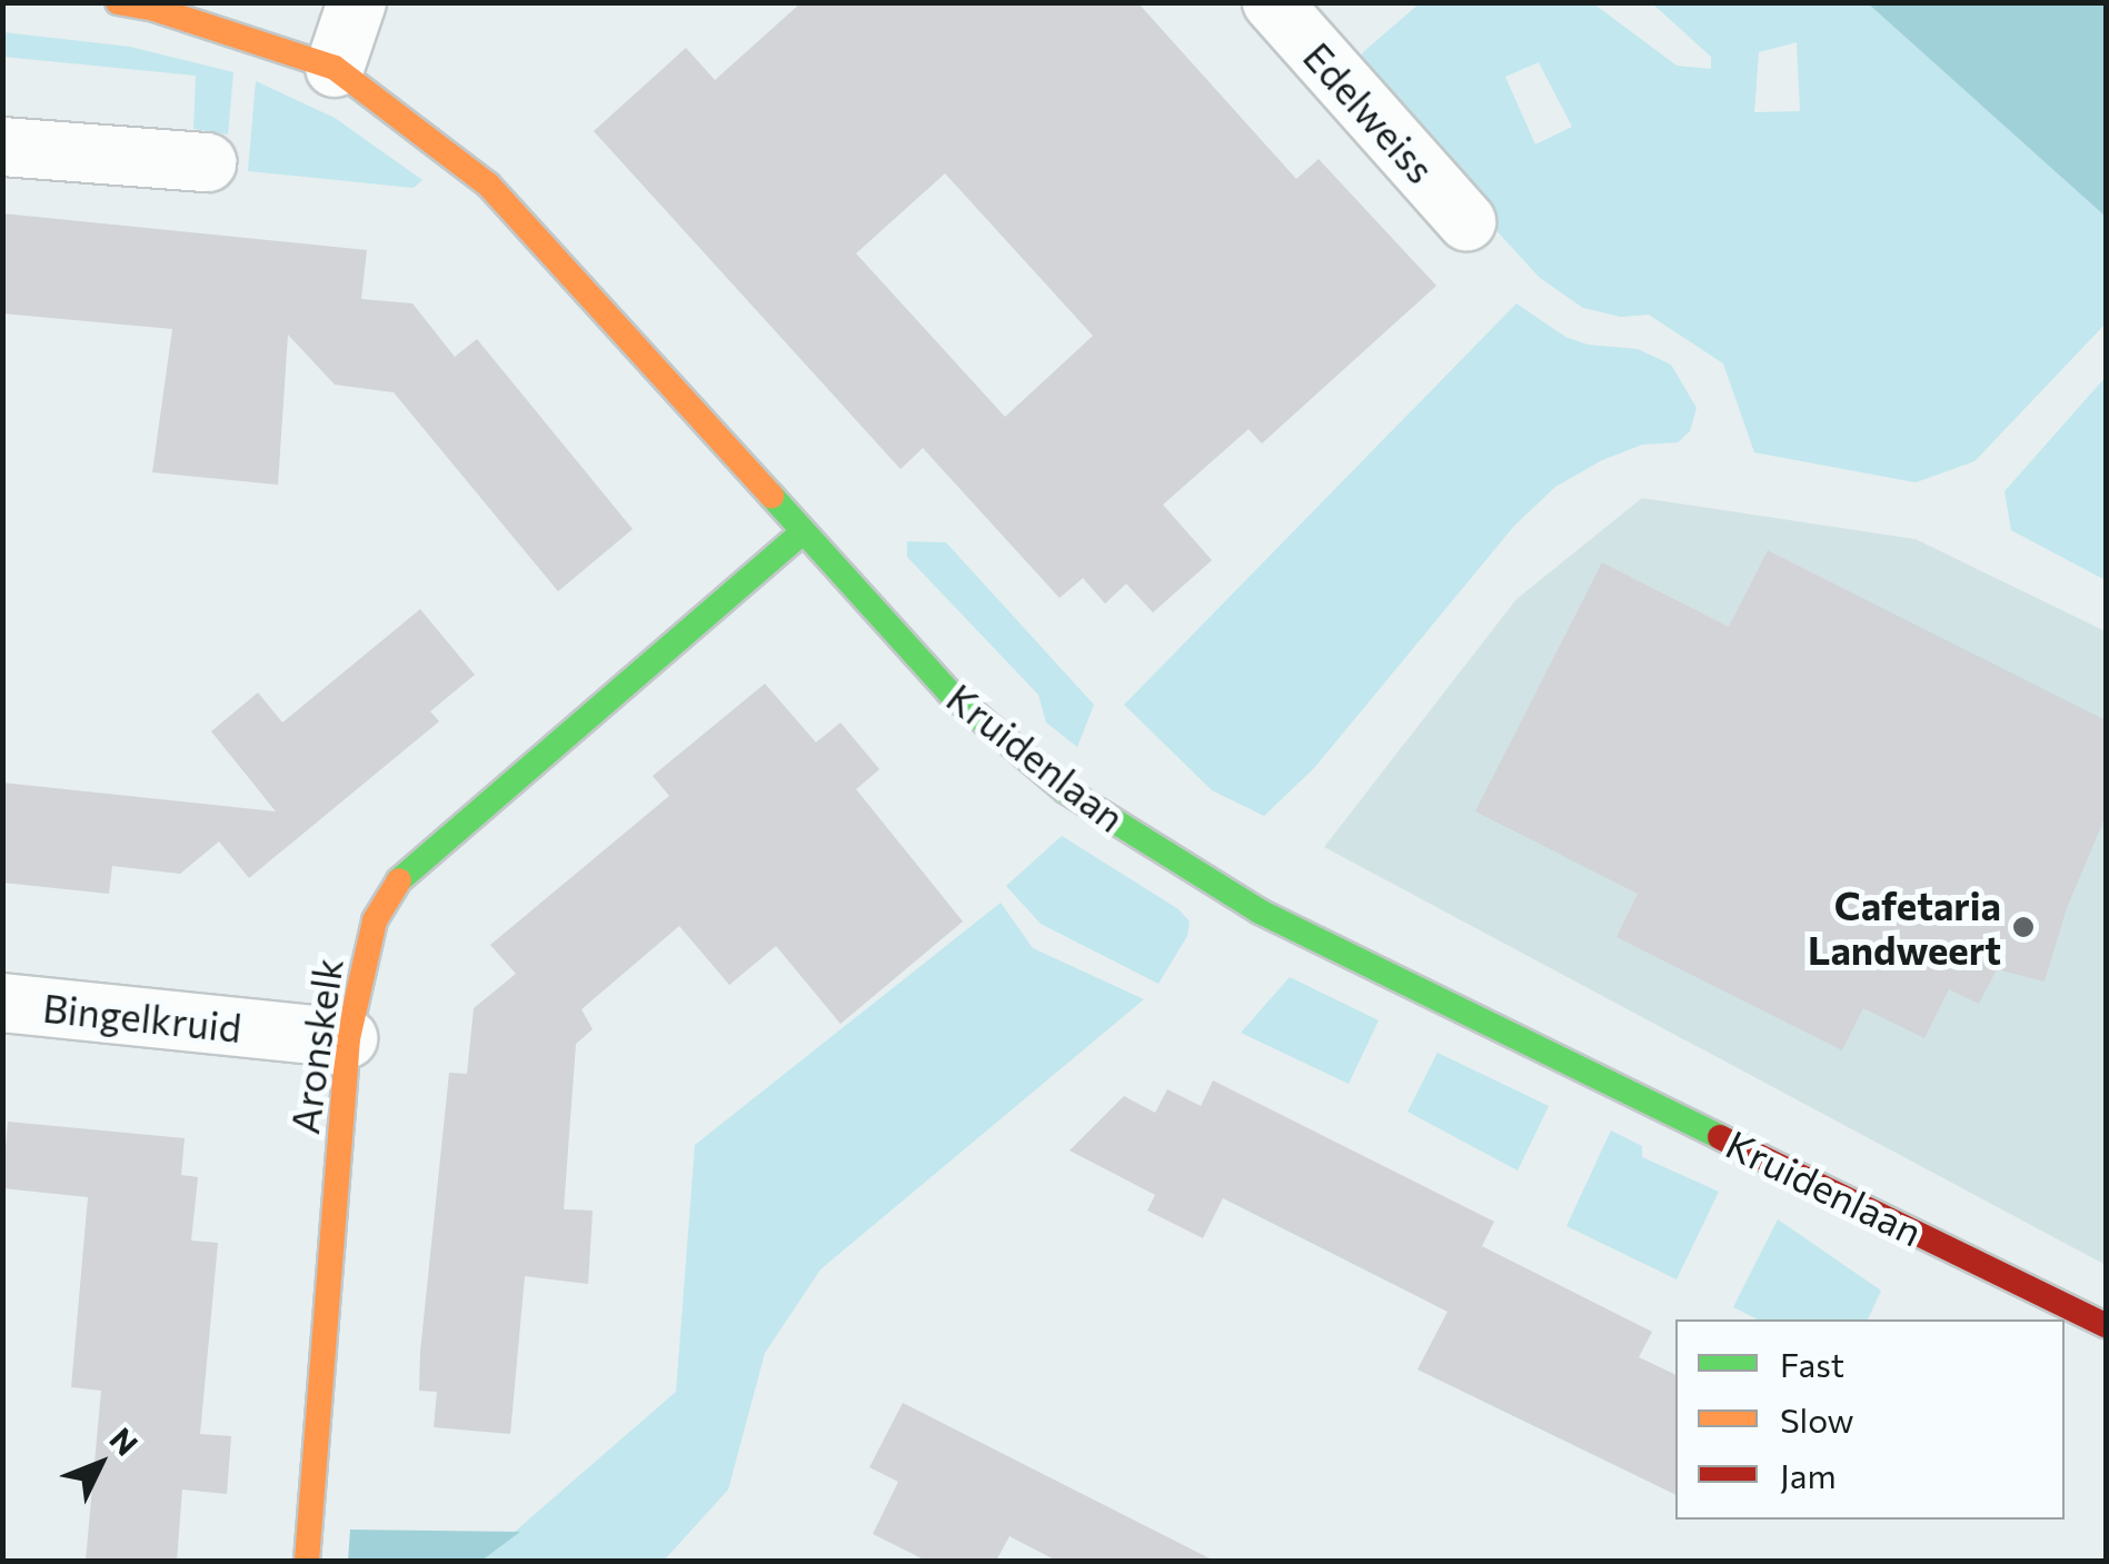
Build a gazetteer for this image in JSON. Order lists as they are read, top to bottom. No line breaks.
{"streets":{"street":["Edelweiss","Kruidenlaan","Bingelkruid","Aronskelk"]},"crossings":[["Kruidenlaan","Aronskelk"],["Bingelkruid","Aronskelk"]],"places":["Cafetaria Landweert"],"legend":["Fast","Slow","Jam"],"north":"top right"}
